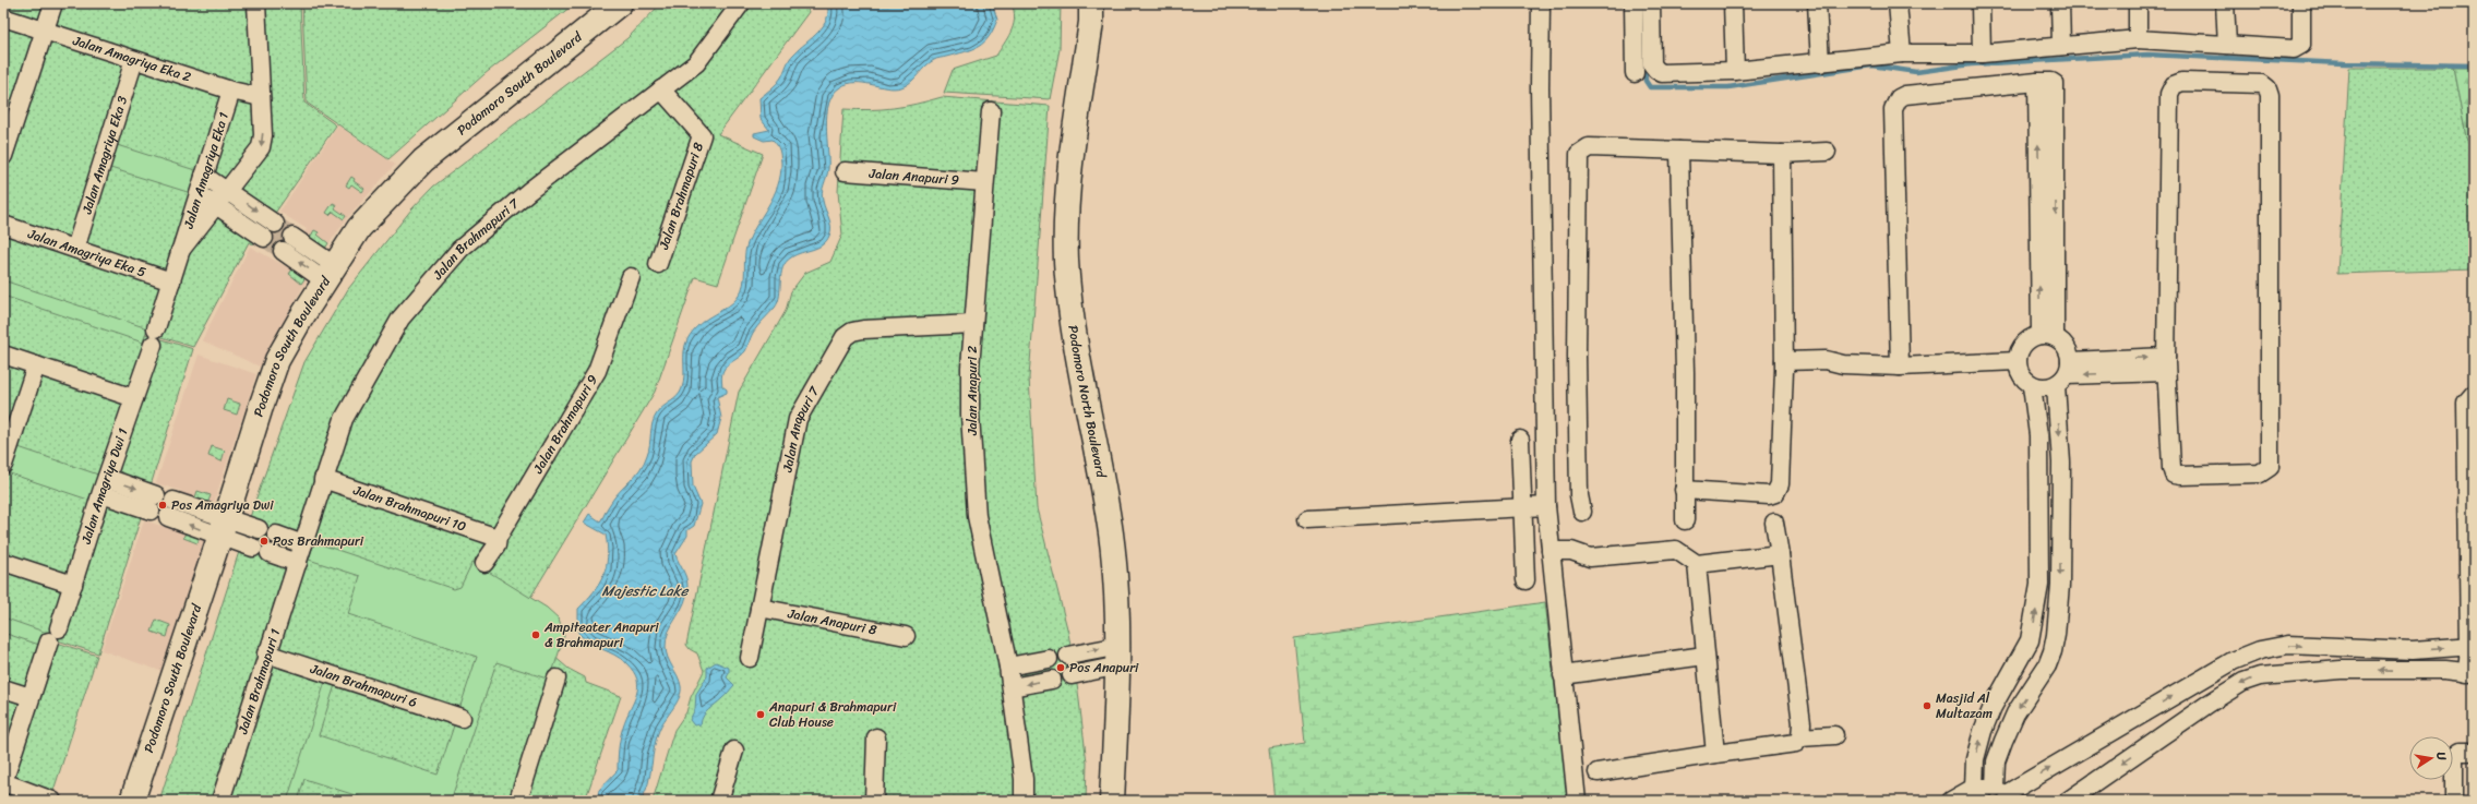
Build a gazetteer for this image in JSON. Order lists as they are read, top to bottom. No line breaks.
{"streets":{"street":["Jalan Amagriya Eka 2","Podomoro South Boulevard","Jalan Amagriya Eka 3","Jalan Amagriya Eka 1","Jalan Anapuri 9","Jalan Brahmapuri 8","Jalan Brahmapuri 7","Jalan Amagriya Eka 5","Jalan Anapuri 2","Podomoro North Boulevard","Jalan Brahmapuri 9","Jalan Anapuri 7","Jalan Amagriya Dwi 1","Jalan Brahmapuri 10","Jalan Anapuri 8","Jalan Brahmapuri 1","Jalan Brahmapuri 6"]},"crossings":[["Jalan Amagriya Eka 2","Jalan Amagriya Eka 3"],["Jalan Amagriya Eka 2","Jalan Amagriya Eka 1"],["Jalan Amagriya Eka 3","Jalan Amagriya Eka 5"],["Jalan Amagriya Eka 1","Jalan Amagriya Eka 5"],["Jalan Amagriya Eka 1","Jalan Amagriya Dwi 1"],["Jalan Anapuri 9","Jalan Anapuri 2"],["Jalan Brahmapuri 8","Jalan Brahmapuri 7"],["Jalan Brahmapuri 7","Jalan Brahmapuri 10"],["Jalan Brahmapuri 7","Jalan Brahmapuri 1"],["Jalan Anapuri 2","Jalan Anapuri 7"],["Jalan Brahmapuri 9","Jalan Brahmapuri 10"],["Jalan Anapuri 7","Jalan Anapuri 8"],["Jalan Brahmapuri 1","Jalan Brahmapuri 6"]],"water":["Majestic Lake"],"places":["Pos Amagriya Dwi","Pos Brahmapuri","Ampiteater Anapuri & Brahmapuri","Pos Anapuri","Masjid Al Multazam","Anapuri & Brahmapuri Club House"],"north":"right"}
